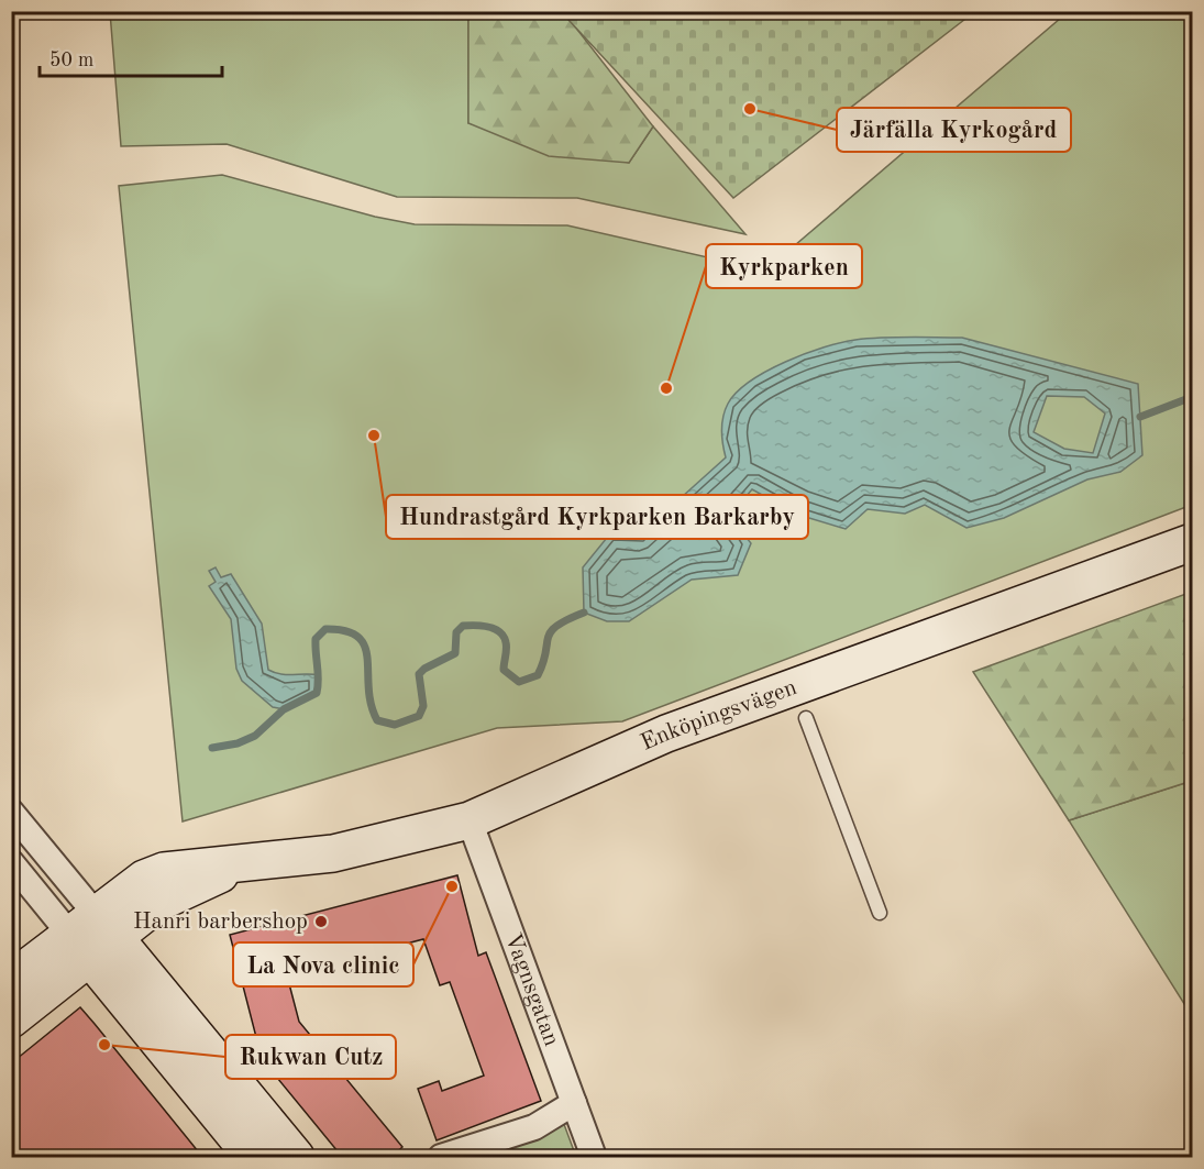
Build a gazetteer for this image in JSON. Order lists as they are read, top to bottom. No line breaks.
{"streets":{"street":["Enköpingsvägen","Vagnsgatan"]},"crossings":[["Enköpingsvägen","Vagnsgatan"]],"places":["Järfälla Kyrkogård","Kyrkparken","Hundrastgård Kyrkparken Barkarby","La Nova clinic","Hanri barbershop","Rukwan Cutz"],"scale_bar":"50 m"}
